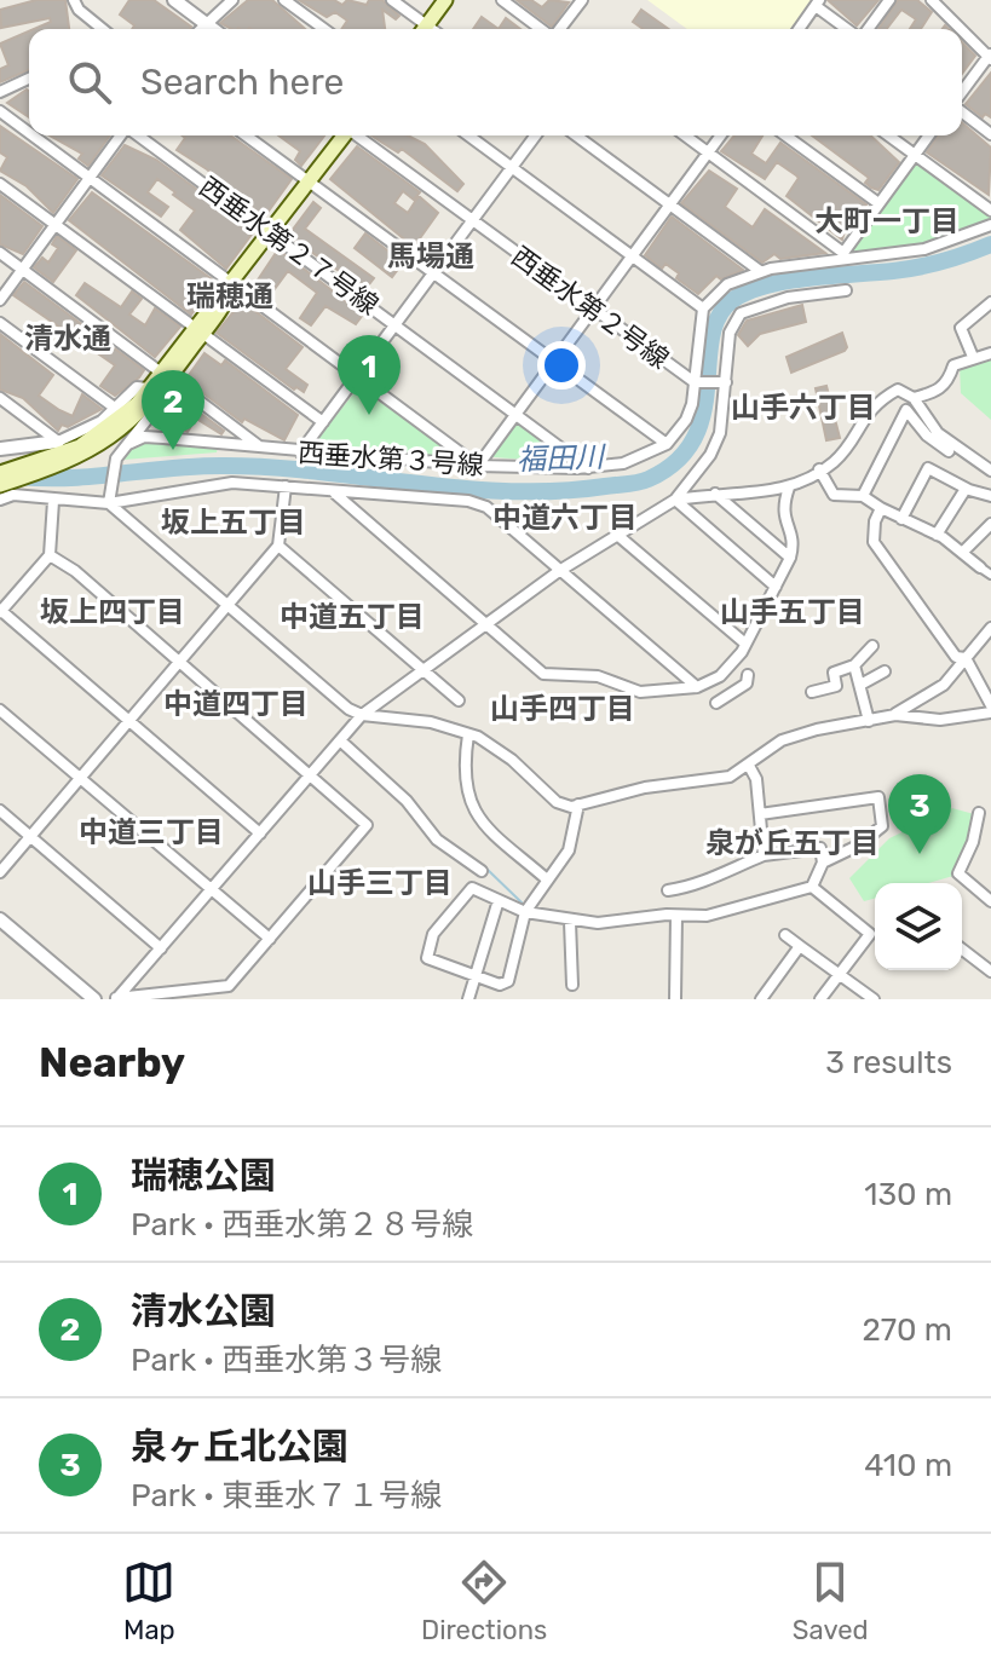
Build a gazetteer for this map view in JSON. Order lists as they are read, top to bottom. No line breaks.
{"streets":{"street":["西垂水第２７号線","西垂水第２号線","西垂水第３号線"]},"crossings":[["西垂水第２７号線","西垂水第３号線"]],"districts":["大町一丁目","馬場通","瑞穂通","清水通","山手六丁目","中道六丁目","坂上五丁目","坂上四丁目","山手五丁目","中道五丁目","中道四丁目","山手四丁目","中道三丁目","泉が丘五丁目","山手三丁目"],"water":["福田川"],"page":{"search":"Search here","pins":["1","2","3"],"heading":["Nearby","3 results"],"list":[{"mark":"1","name":"瑞穂公園","note":"Park · 西垂水第２８号線","value":"130 m"},{"mark":"2","name":"清水公園","note":"Park · 西垂水第３号線","value":"270 m"},{"mark":"3","name":"泉ヶ丘北公園","note":"Park · 東垂水７１号線","value":"410 m"}],"nav":["Map","Directions","Saved"]}}
